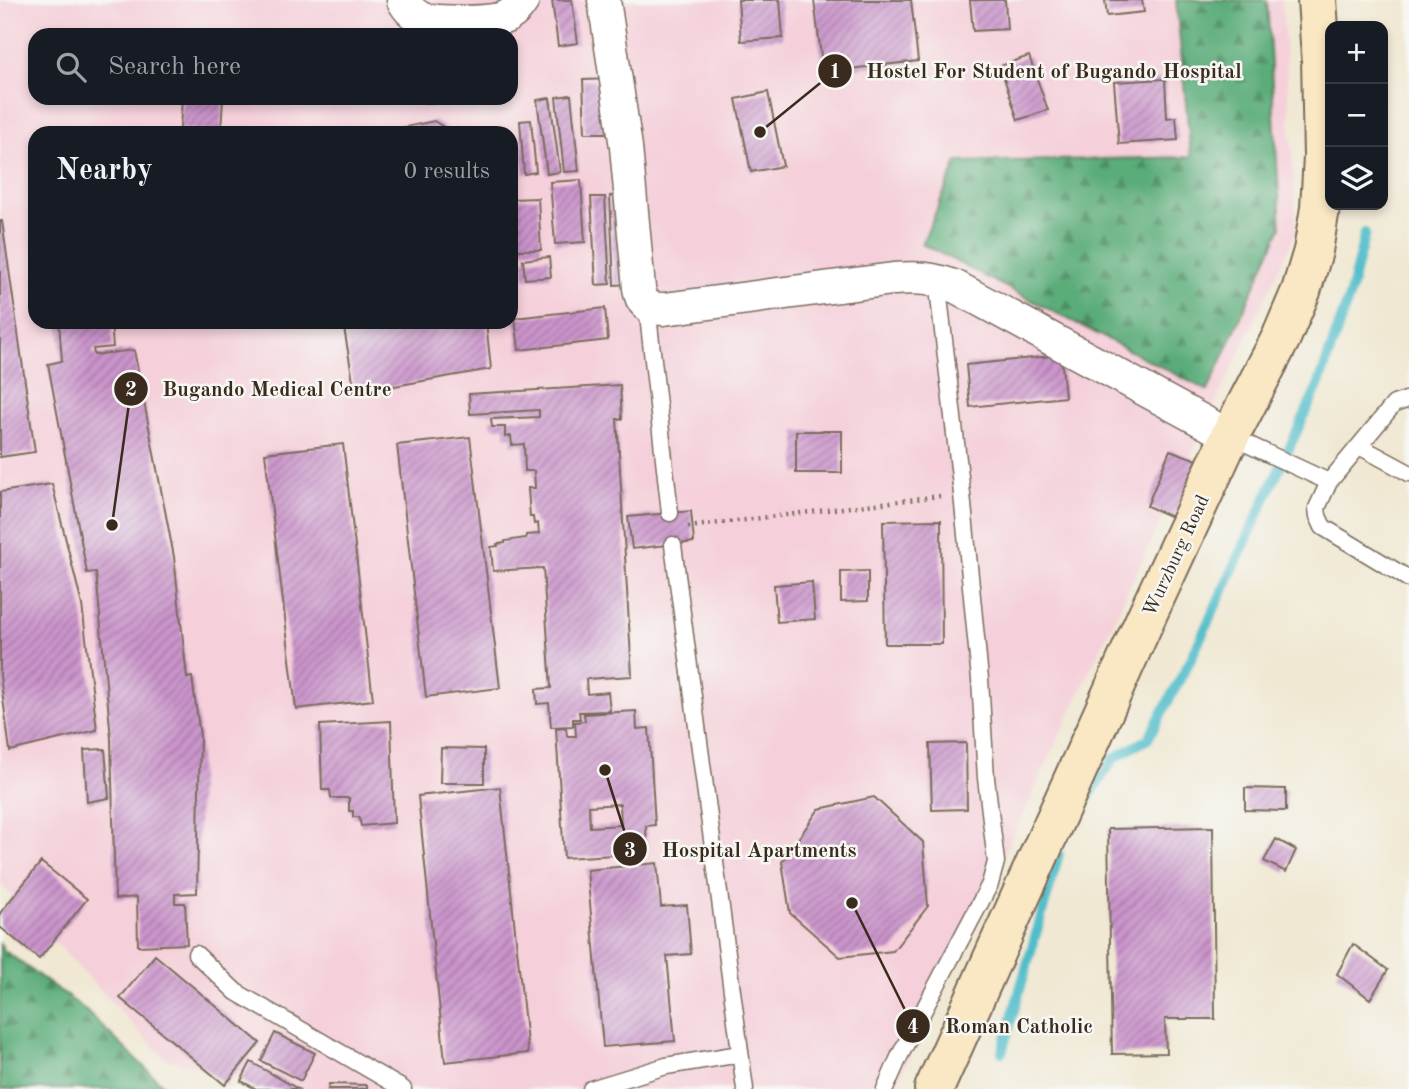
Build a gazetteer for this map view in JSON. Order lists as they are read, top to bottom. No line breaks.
{"streets":{"main road":["Wurzburg Road"]},"places":["Hostel For Student of Bugando Hospital","Bugando Medical Centre","Hospital Apartments","Roman Catholic"],"page":{"map_buttons":["+","−"],"search":"Search here","heading":["Nearby","0 results"]}}
